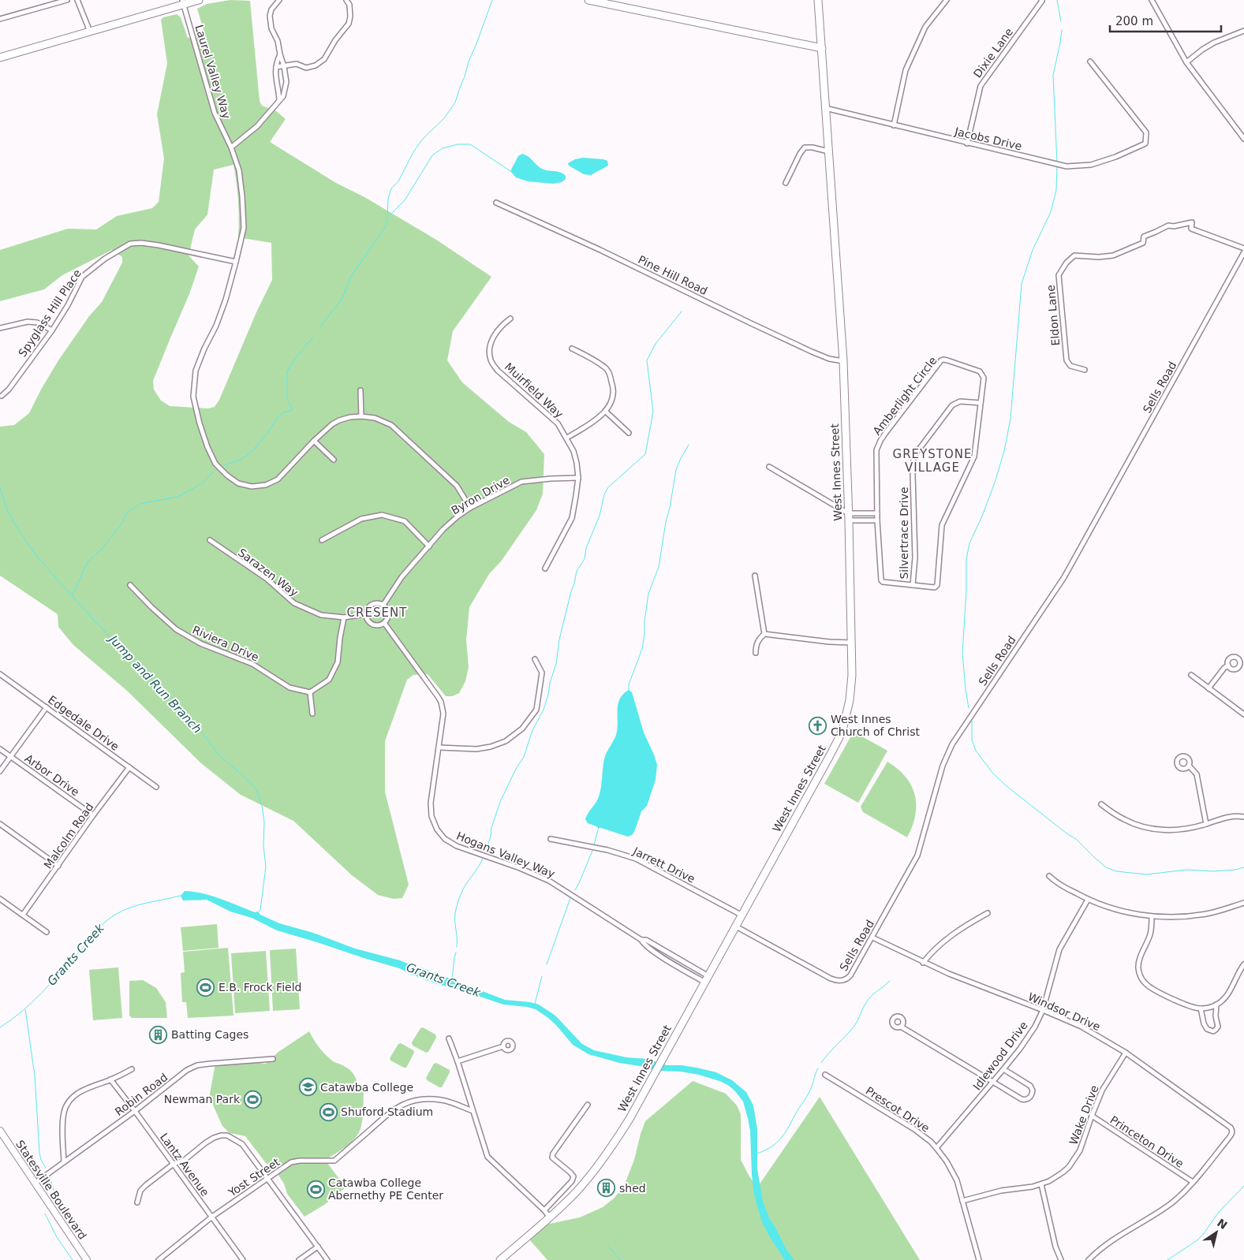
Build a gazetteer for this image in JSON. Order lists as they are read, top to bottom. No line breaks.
{"streets":{"main road":["West Innes Street","Statesville Boulevard"],"street":["Dixie Lane","Laurel Valley Way","Jacobs Drive","Pine Hill Road","Spyglass Hill Place","Eldon Lane","Sells Road","Muirfield Way","Amberlight Circle","Byron Drive","Silvertrace Drive","Sarazen Way","Riviera Drive","Edgedale Drive","Arbor Drive","Malcolm Road","Hogans Valley Way","Jarrett Drive","Windsor Drive","Idlewood Drive","Robin Road","Prescot Drive","Wake Drive","Princeton Drive","Lantz Avenue","Yost Street"]},"crossings":[["Dixie Lane","Jacobs Drive"],["Laurel Valley Way","Spyglass Hill Place"],["Laurel Valley Way","Byron Drive"],["Jacobs Drive","West Innes Street"],["Pine Hill Road","West Innes Street"],["Sells Road","West Innes Street"],["Sells Road","Windsor Drive"],["Muirfield Way","Byron Drive"],["Amberlight Circle","Silvertrace Drive"],["West Innes Street","Hogans Valley Way"],["West Innes Street","Jarrett Drive"],["Byron Drive","Sarazen Way"],["Byron Drive","Hogans Valley Way"],["Sarazen Way","Hogans Valley Way"],["Edgedale Drive","Malcolm Road"],["Arbor Drive","Malcolm Road"],["Windsor Drive","Idlewood Drive"],["Windsor Drive","Wake Drive"],["Windsor Drive","Princeton Drive"],["Idlewood Drive","Prescot Drive"],["Robin Road","Lantz Avenue"],["Robin Road","Statesville Boulevard"],["Prescot Drive","Wake Drive"],["Wake Drive","Princeton Drive"],["Lantz Avenue","Yost Street"]],"districts":["GREYSTONE VILLAGE","CRESENT"],"water":["Jump and Run Branch","Grants Creek"],"places":{"church":["West Innes Church of Christ"],"sports":["E.B. Frock Field","Newman Park","Shuford Stadium","Catawba College Abernethy PE Center"],"building":["Batting Cages","shed"],"school or university":["Catawba College"]},"scale_bar":"200 m","north":"top right"}
